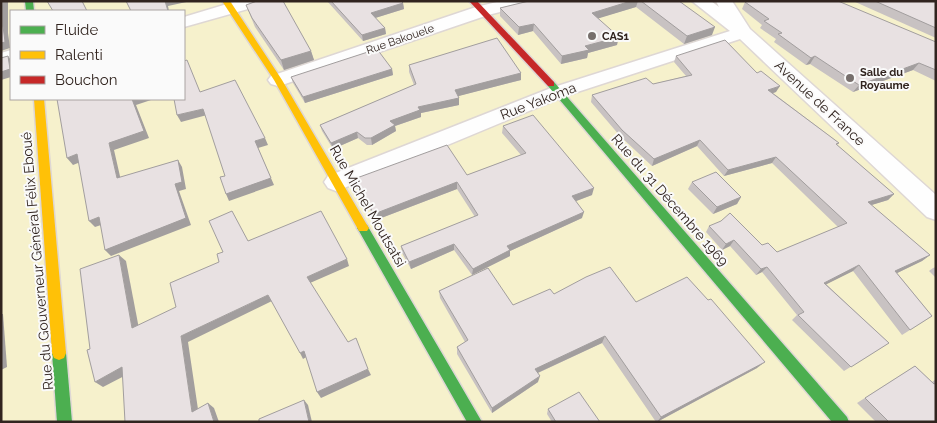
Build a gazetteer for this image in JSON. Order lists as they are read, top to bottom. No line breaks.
{"streets":{"street":["Rue Bakouele","Rue Yakoma","Avenue de France","Rue du 31 Décembre 1969","Rue Michel Moutsatsi","Rue du Gouverneur Général Félix Eboué"]},"crossings":[["Rue Bakouele","Rue du 31 Décembre 1969"],["Rue Bakouele","Rue Michel Moutsatsi"],["Rue Yakoma","Avenue de France"],["Rue Yakoma","Rue du 31 Décembre 1969"],["Rue Yakoma","Rue Michel Moutsatsi"]],"places":["CAS1","Salle du Royaume"],"legend":["Fluide","Ralenti","Bouchon"]}
